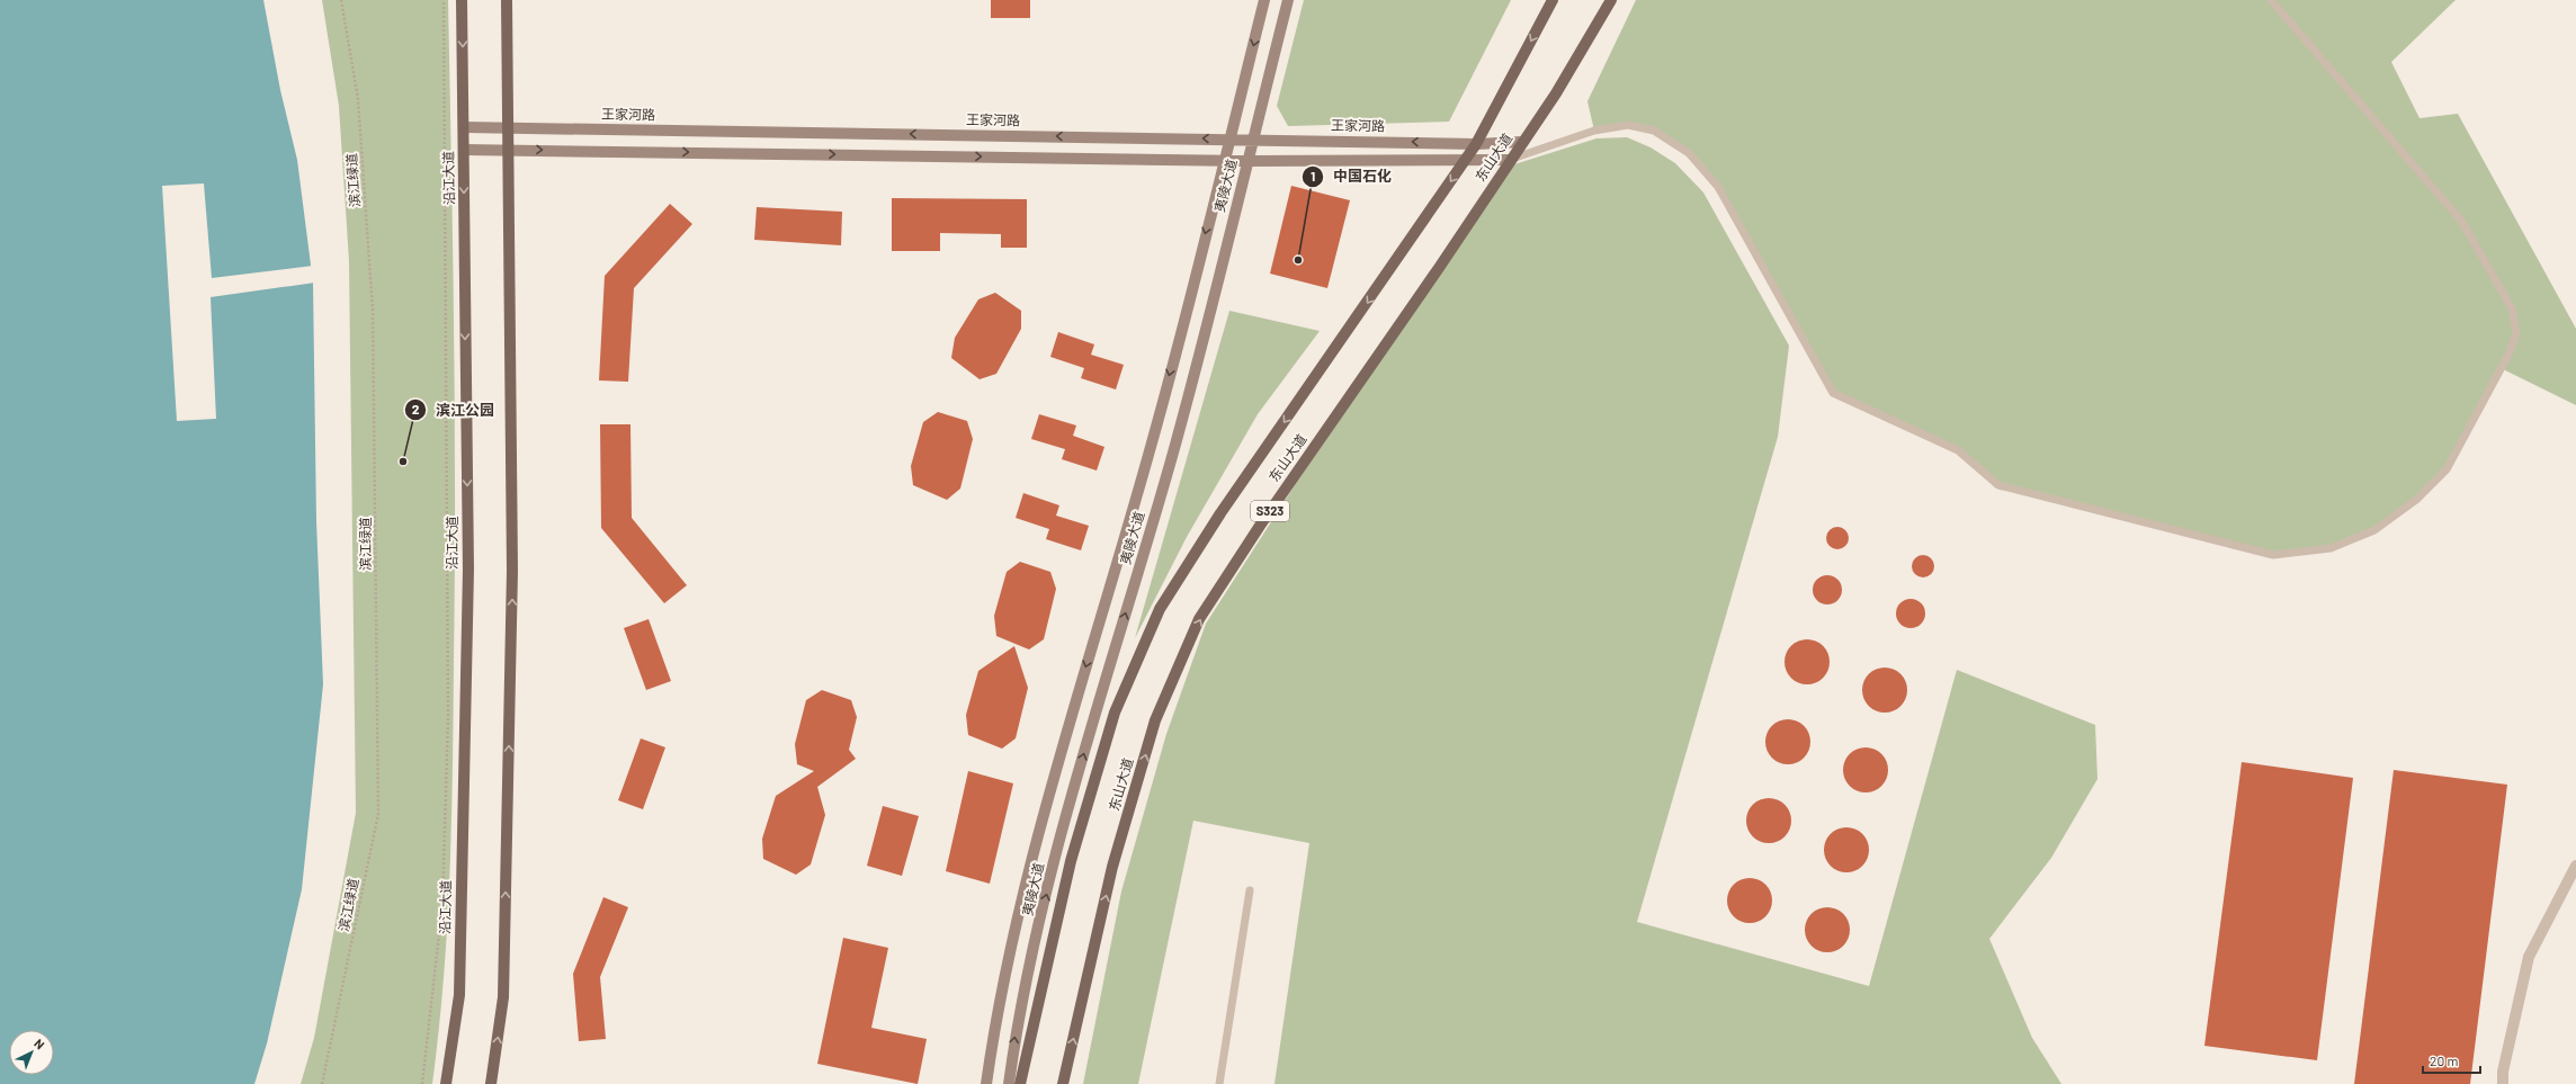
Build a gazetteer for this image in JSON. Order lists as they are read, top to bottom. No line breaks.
{"streets":{"main road":["王家河路","东山大道","沿江大道","夷陵大道","S323"],"path":["滨江绿道"]},"crossings":[["王家河路","东山大道"],["王家河路","沿江大道"],["王家河路","夷陵大道"]],"places":["中国石化","滨江公园"],"scale_bar":"20 m","north":"top right"}
